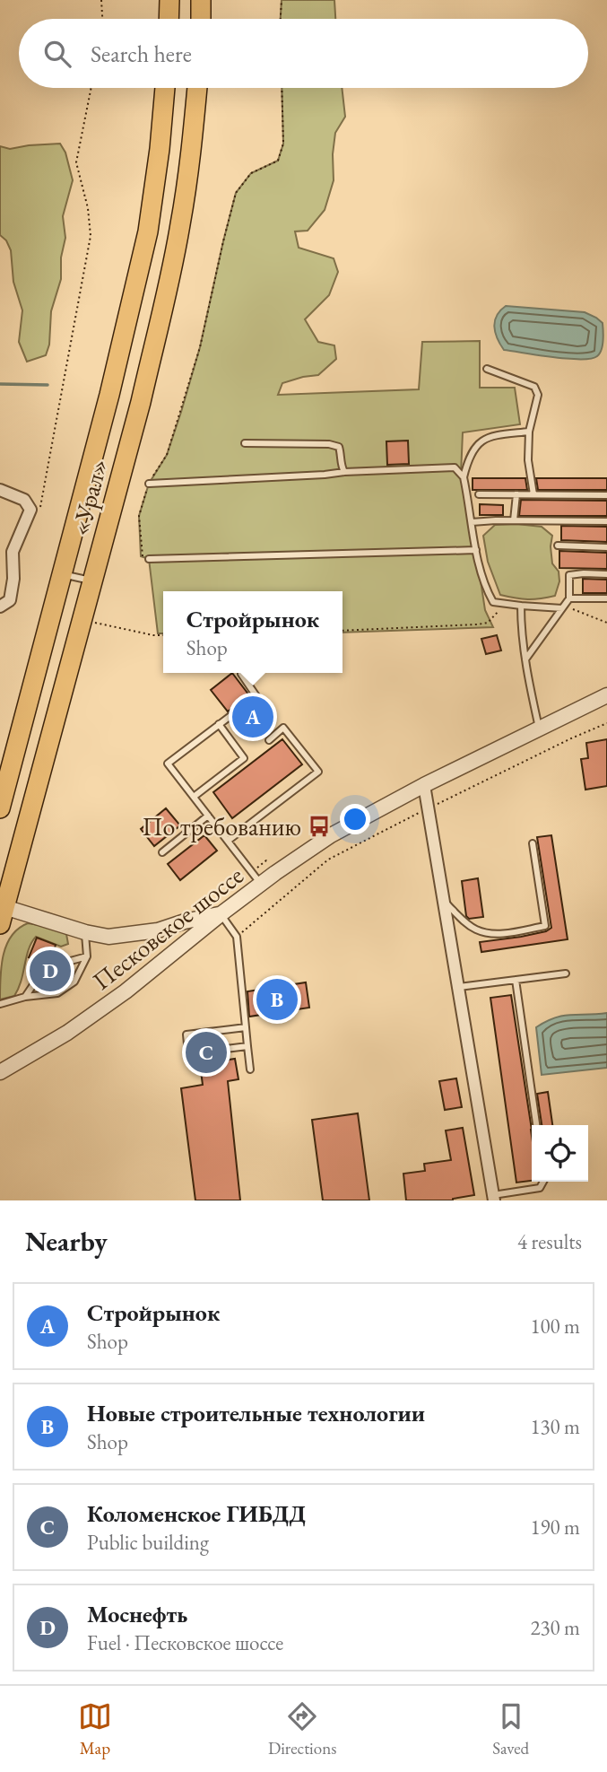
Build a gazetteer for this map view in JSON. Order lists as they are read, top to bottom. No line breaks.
{"streets":{"highway":["«Урал»"],"street":["Песковское шоссе"]},"places":{"bus stop":["По требованию"]},"page":{"search":"Search here","popup":["Стройрынок","Shop"],"pins":["A","D","B","C"],"heading":["Nearby","4 results"],"list":[{"mark":"A","name":"Стройрынок","note":"Shop","value":"100 m"},{"mark":"B","name":"Новые строительные технологии","note":"Shop","value":"130 m"},{"mark":"C","name":"Коломенское ГИБДД","note":"Public building","value":"190 m"},{"mark":"D","name":"Моснефть","note":"Fuel · Песковское шоссе","value":"230 m"}],"nav":["Map","Directions","Saved"]}}
